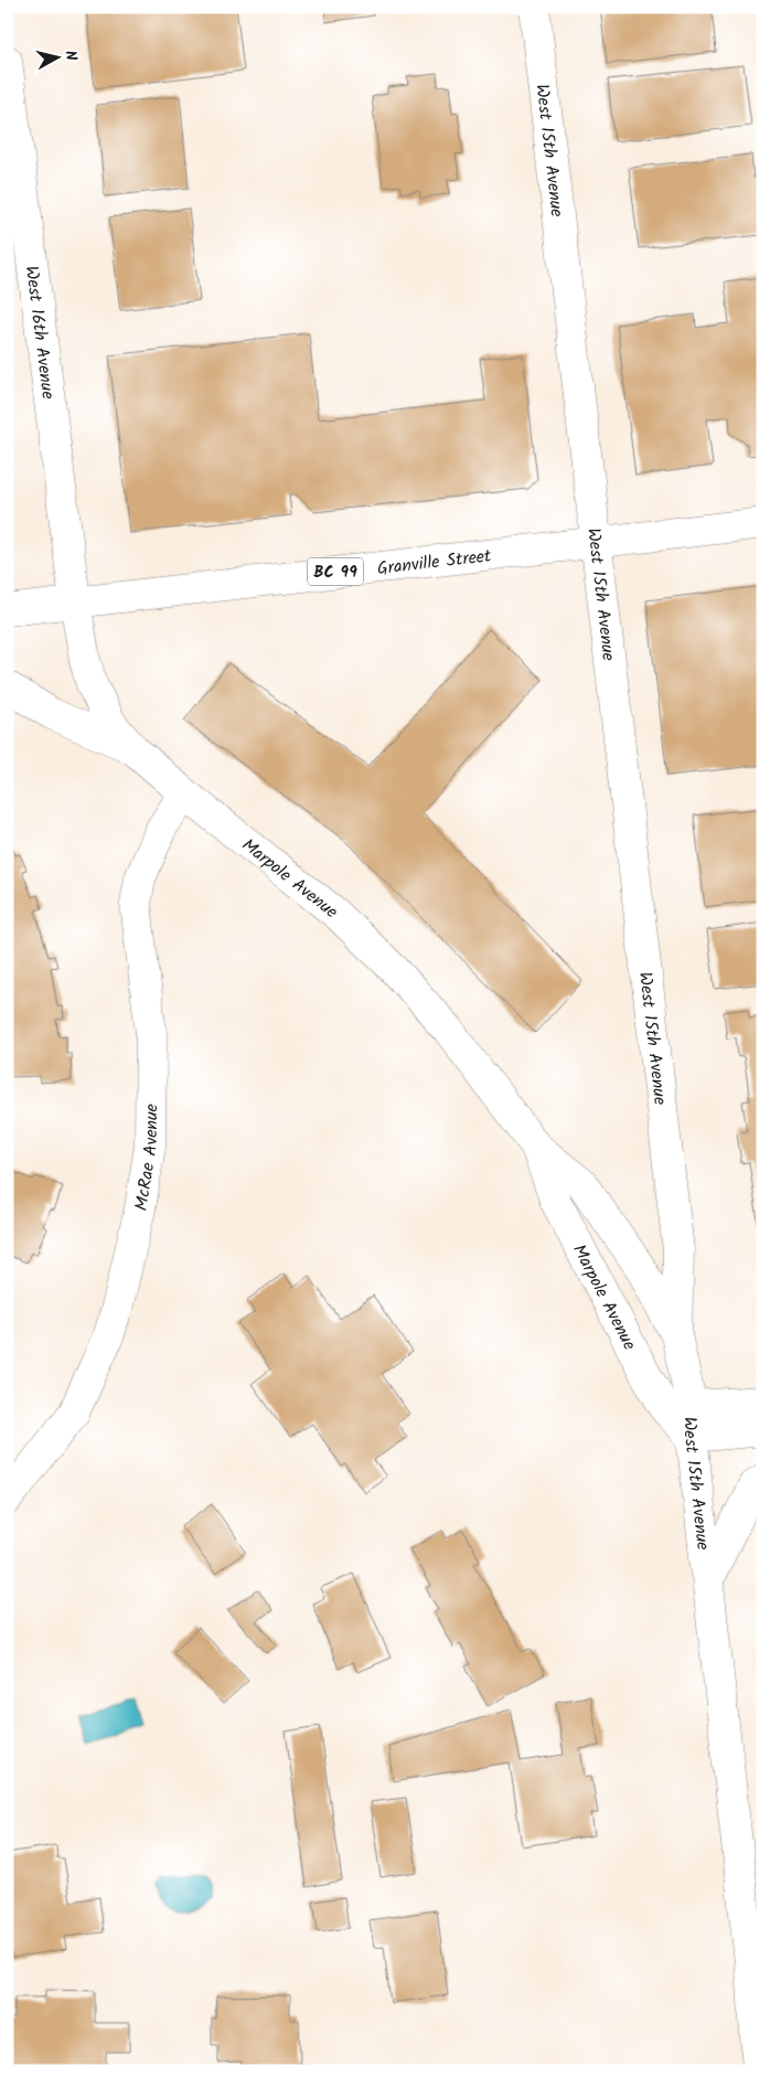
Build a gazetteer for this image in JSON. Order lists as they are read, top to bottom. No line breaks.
{"streets":{"main road":["West 15th Avenue","West 16th Avenue","Granville Street","BC 99","Marpole Avenue","McRae Avenue"]},"crossings":[["West 15th Avenue","Granville Street"],["West 15th Avenue","Marpole Avenue"],["West 16th Avenue","Granville Street"],["West 16th Avenue","Marpole Avenue"],["Granville Street","Marpole Avenue"],["Marpole Avenue","McRae Avenue"]],"north":"right"}
